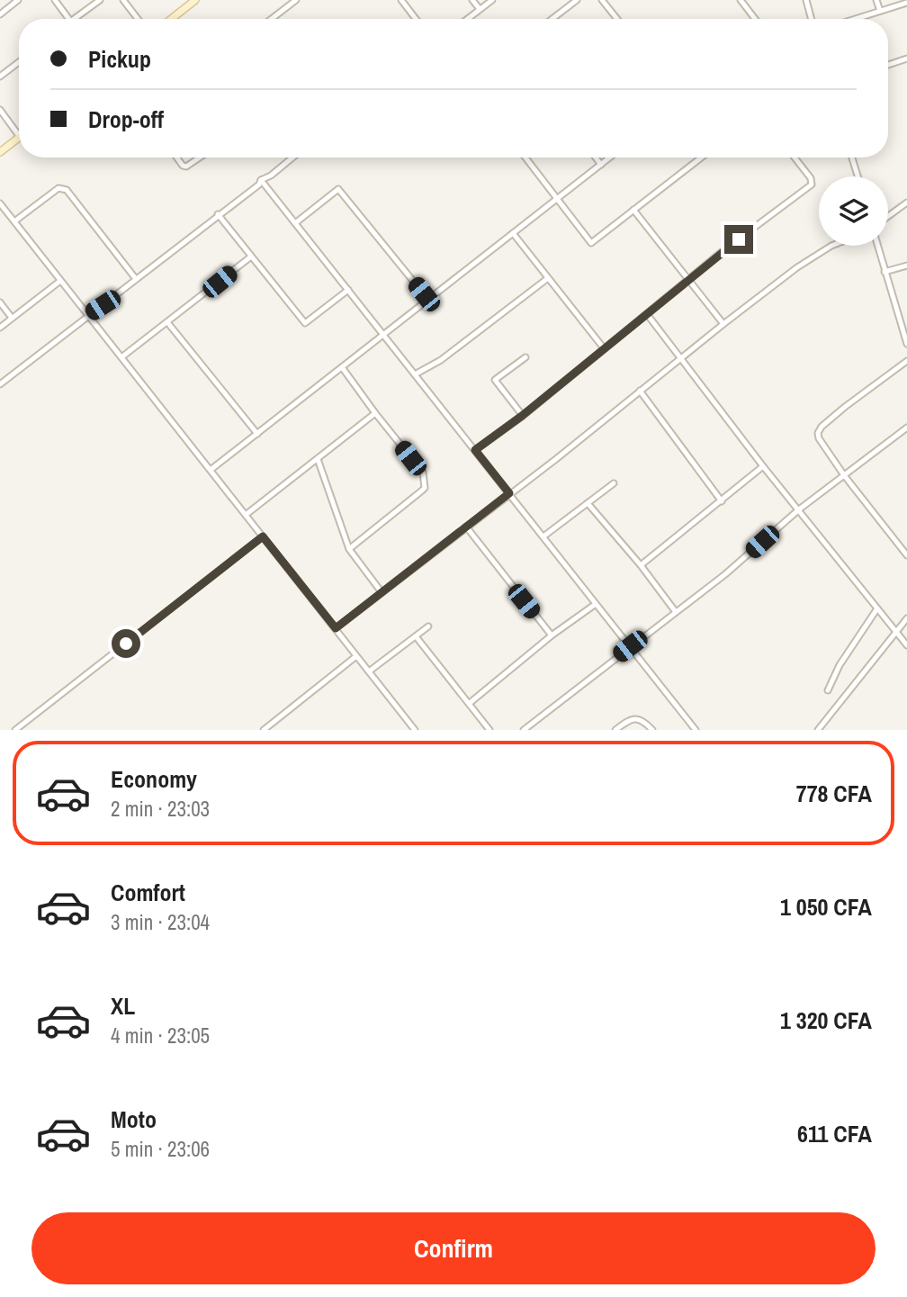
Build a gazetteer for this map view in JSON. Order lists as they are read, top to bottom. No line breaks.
{"page":{"banner":["Pickup","Drop-off"],"list":[{"name":"Economy","note":"2 min · 23:03","value":"778 CFA"},{"name":"Comfort","note":"3 min · 23:04","value":"1 050 CFA"},{"name":"XL","note":"4 min · 23:05","value":"1 320 CFA"},{"name":"Moto","note":"5 min · 23:06","value":"611 CFA"}],"buttons":"Confirm"}}
